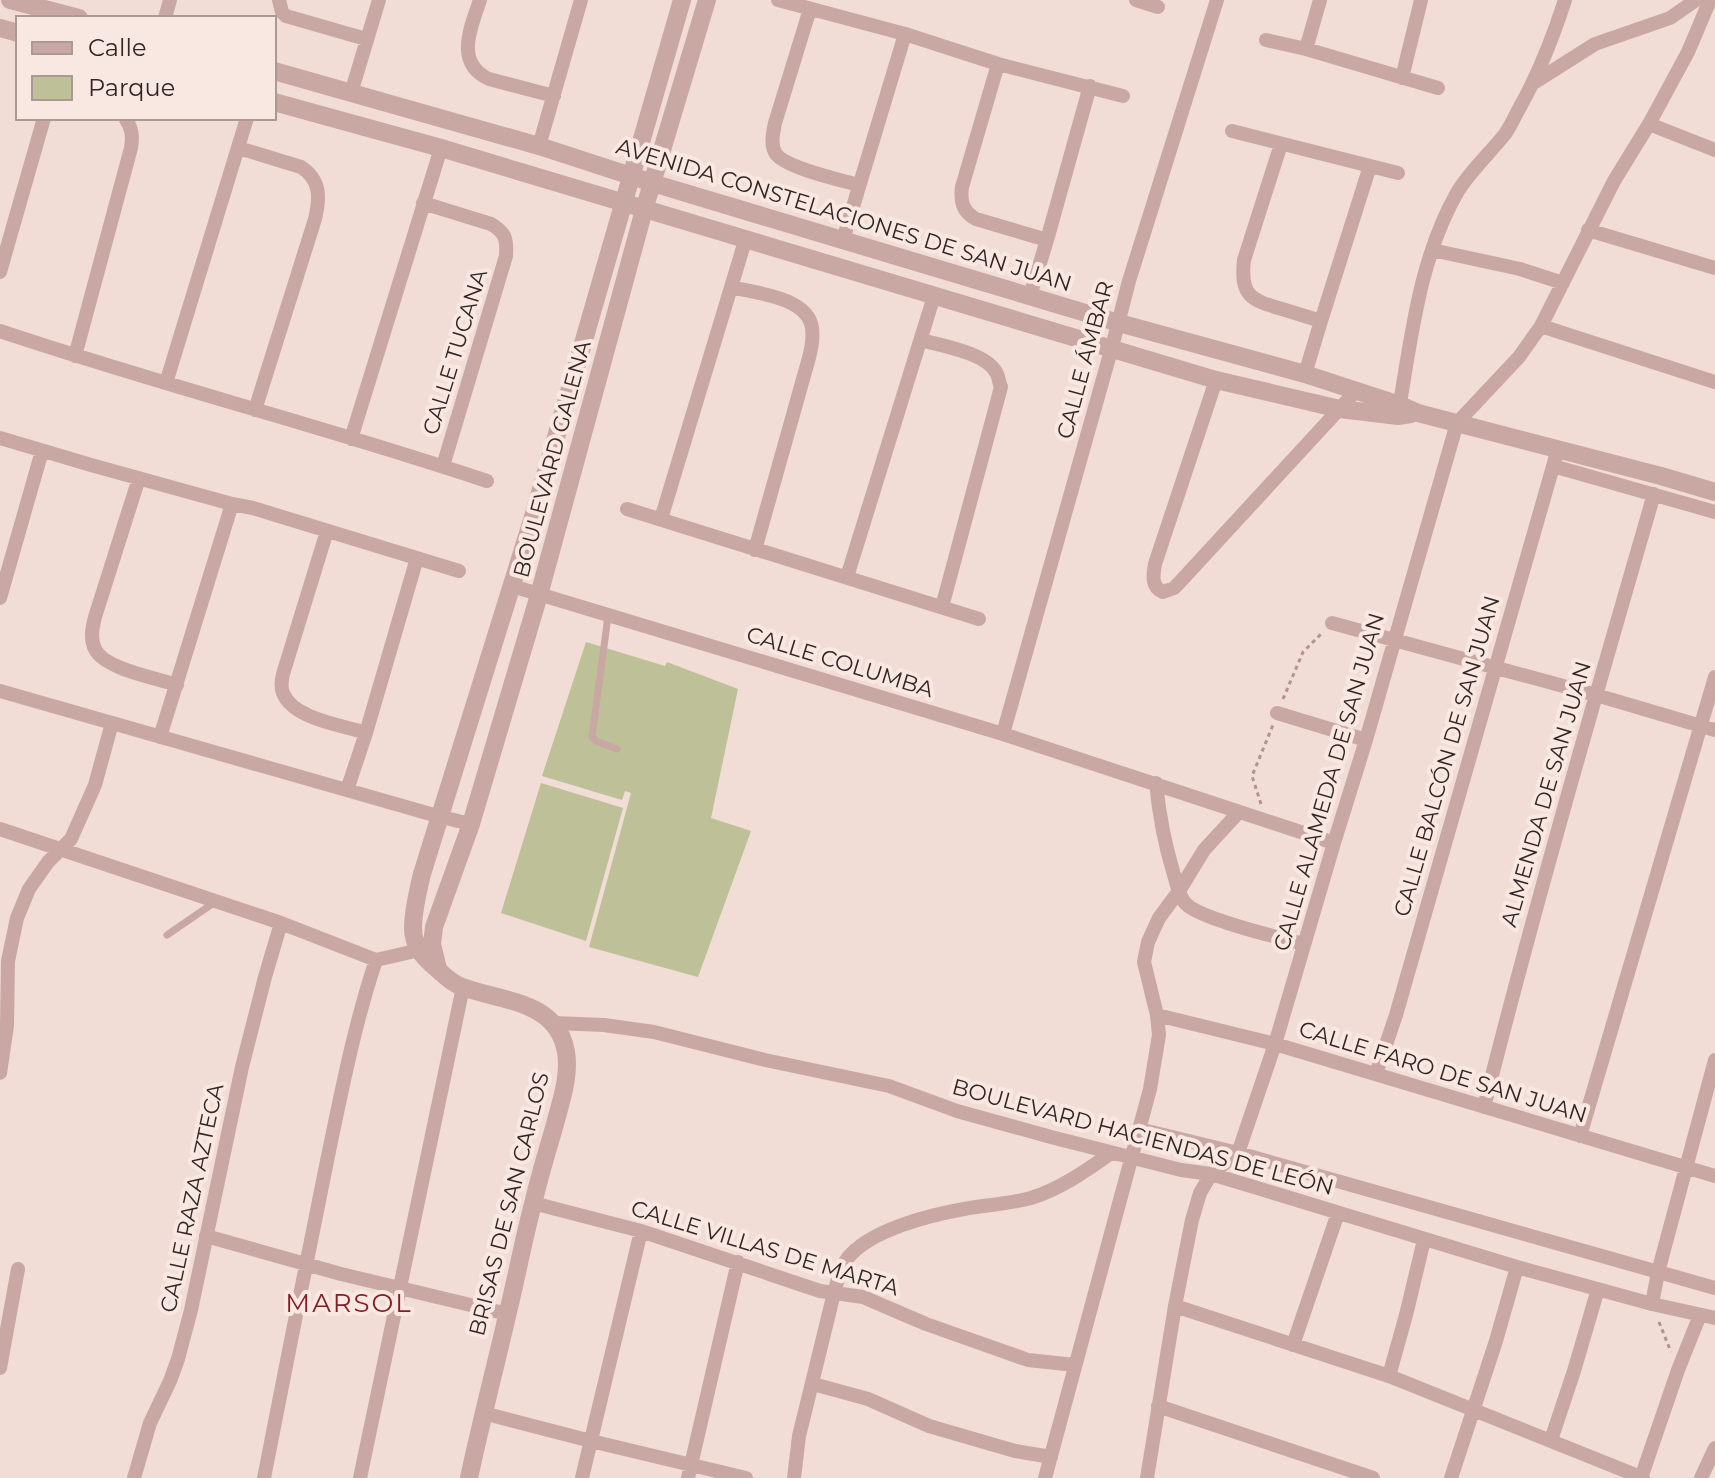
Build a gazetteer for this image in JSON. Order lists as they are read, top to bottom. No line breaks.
{"streets":{"street":["AVENIDA CONSTELACIONES DE SAN JUAN","CALLE TUCANA","CALLE ÁMBAR","BOULEVARD GALENA","CALLE COLUMBA","CALLE BALCÓN DE SAN JUAN","CALLE ALAMEDA DE SAN JUAN","ALMENDA DE SAN JUAN","CALLE FARO DE SAN JUAN","BOULEVARD HACIENDAS DE LEÓN","CALLE RAZA AZTECA","BRISAS DE SAN CARLOS","CALLE VILLAS DE MARTA"]},"crossings":[["AVENIDA CONSTELACIONES DE SAN JUAN","CALLE ÁMBAR"],["AVENIDA CONSTELACIONES DE SAN JUAN","BOULEVARD GALENA"],["CALLE ÁMBAR","CALLE COLUMBA"],["BOULEVARD GALENA","CALLE COLUMBA"],["CALLE COLUMBA","CALLE ALAMEDA DE SAN JUAN"],["CALLE BALCÓN DE SAN JUAN","CALLE FARO DE SAN JUAN"],["CALLE ALAMEDA DE SAN JUAN","CALLE FARO DE SAN JUAN"],["CALLE ALAMEDA DE SAN JUAN","BOULEVARD HACIENDAS DE LEÓN"],["ALMENDA DE SAN JUAN","CALLE FARO DE SAN JUAN"],["BOULEVARD HACIENDAS DE LEÓN","BRISAS DE SAN CARLOS"],["BRISAS DE SAN CARLOS","CALLE VILLAS DE MARTA"]],"districts":["MARSOL"],"legend":["Calle","Parque"]}
